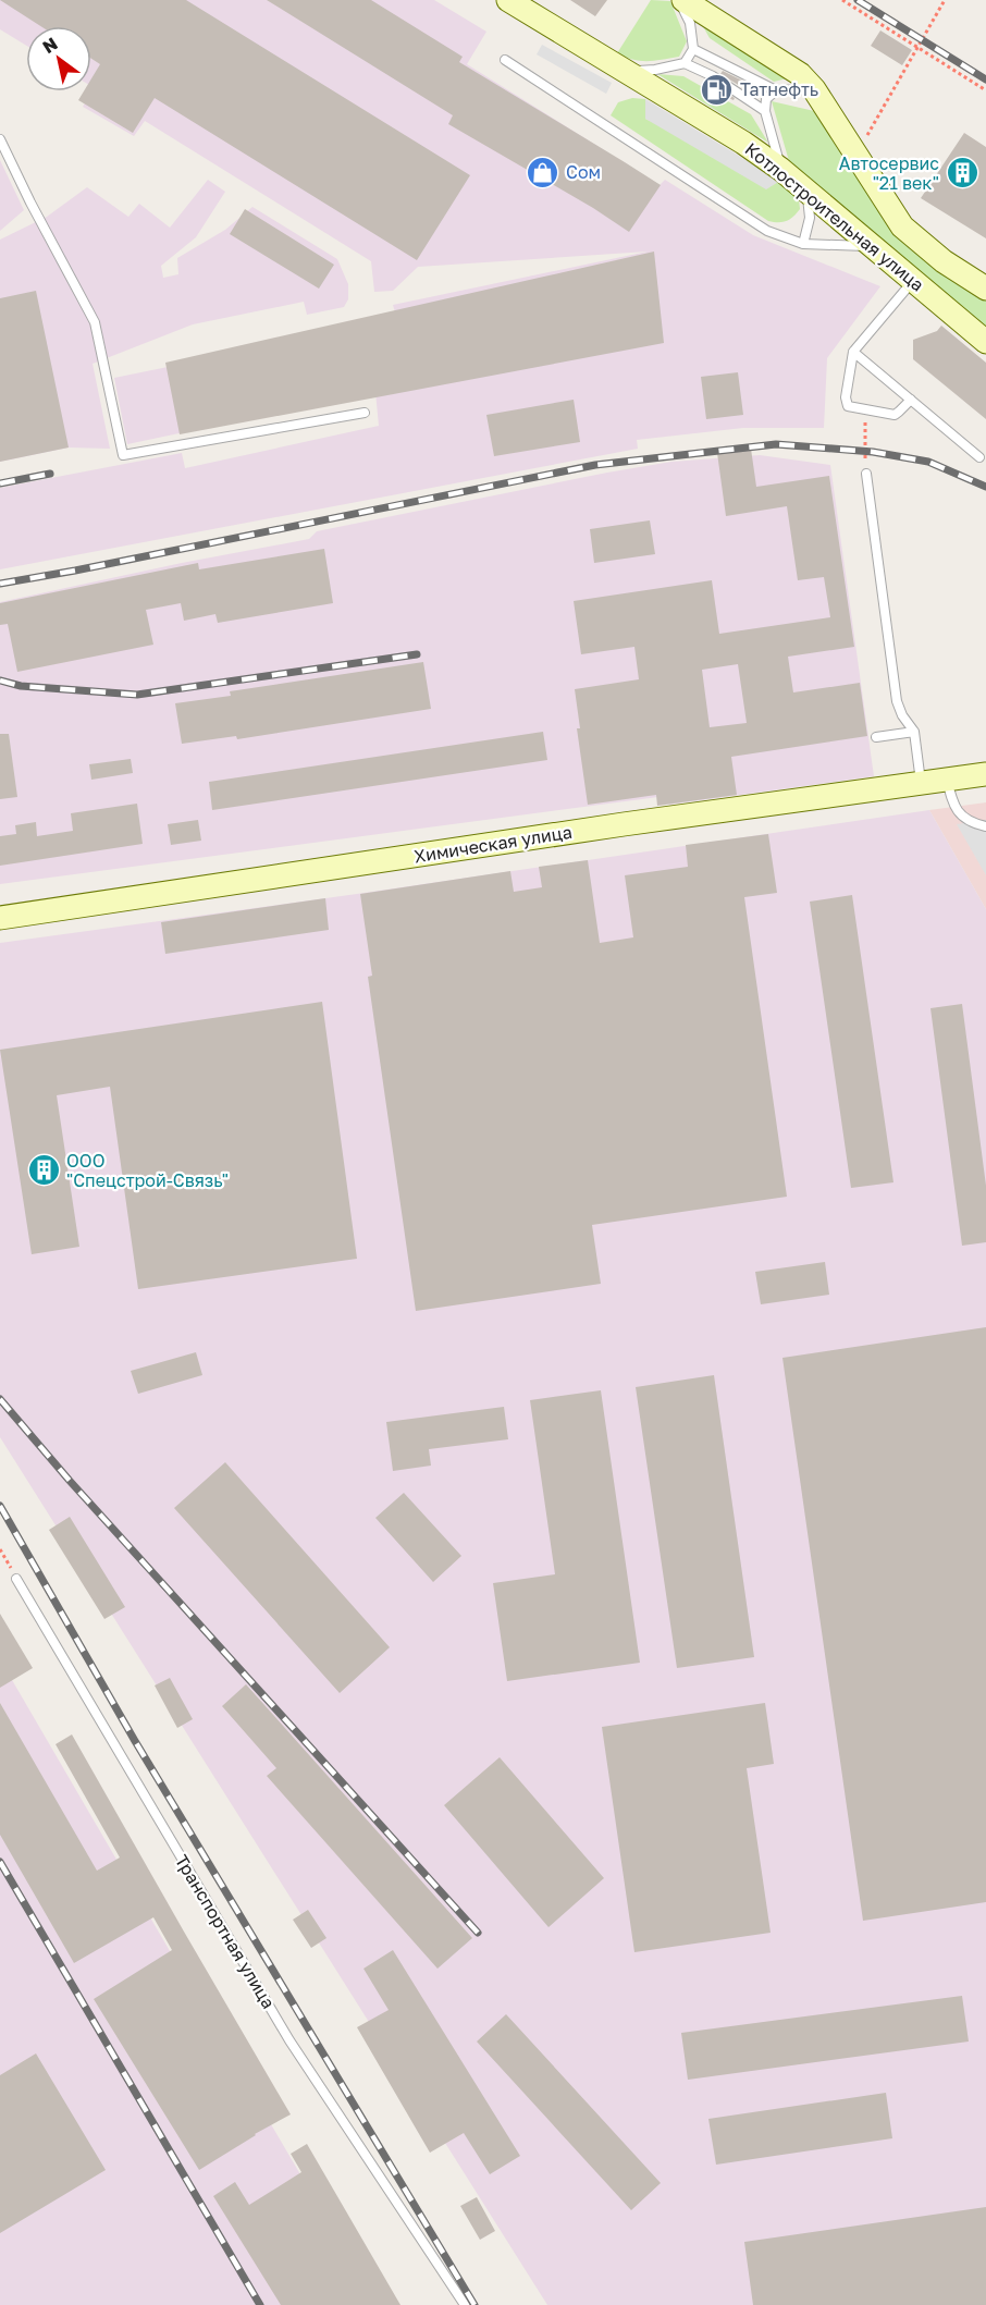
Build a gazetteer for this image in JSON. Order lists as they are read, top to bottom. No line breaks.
{"streets":{"main road":["Котлостроительная улица","Химическая улица"],"lane":["Транспортная улица"]},"places":{"fuel station":["Татнефть"],"shop":["Сом"],"building":["Автосервис \"21 век\"","ООО \"Спецстрой-Связь\""]},"north":"top left"}
